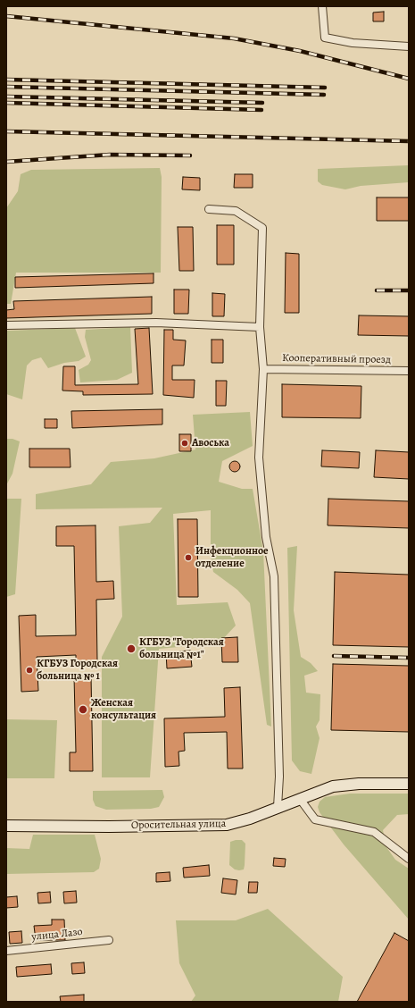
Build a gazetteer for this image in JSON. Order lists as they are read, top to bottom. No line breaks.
{"streets":{"main road":["Оросительная улица"],"street":["Кооперативный проезд","улица Лазо"]},"places":["Авоська","Инфекционное отделение","КГБУЗ \"Городская больница №1\"","КГБУЗ Городская больница № 1","Женская консультация"]}
